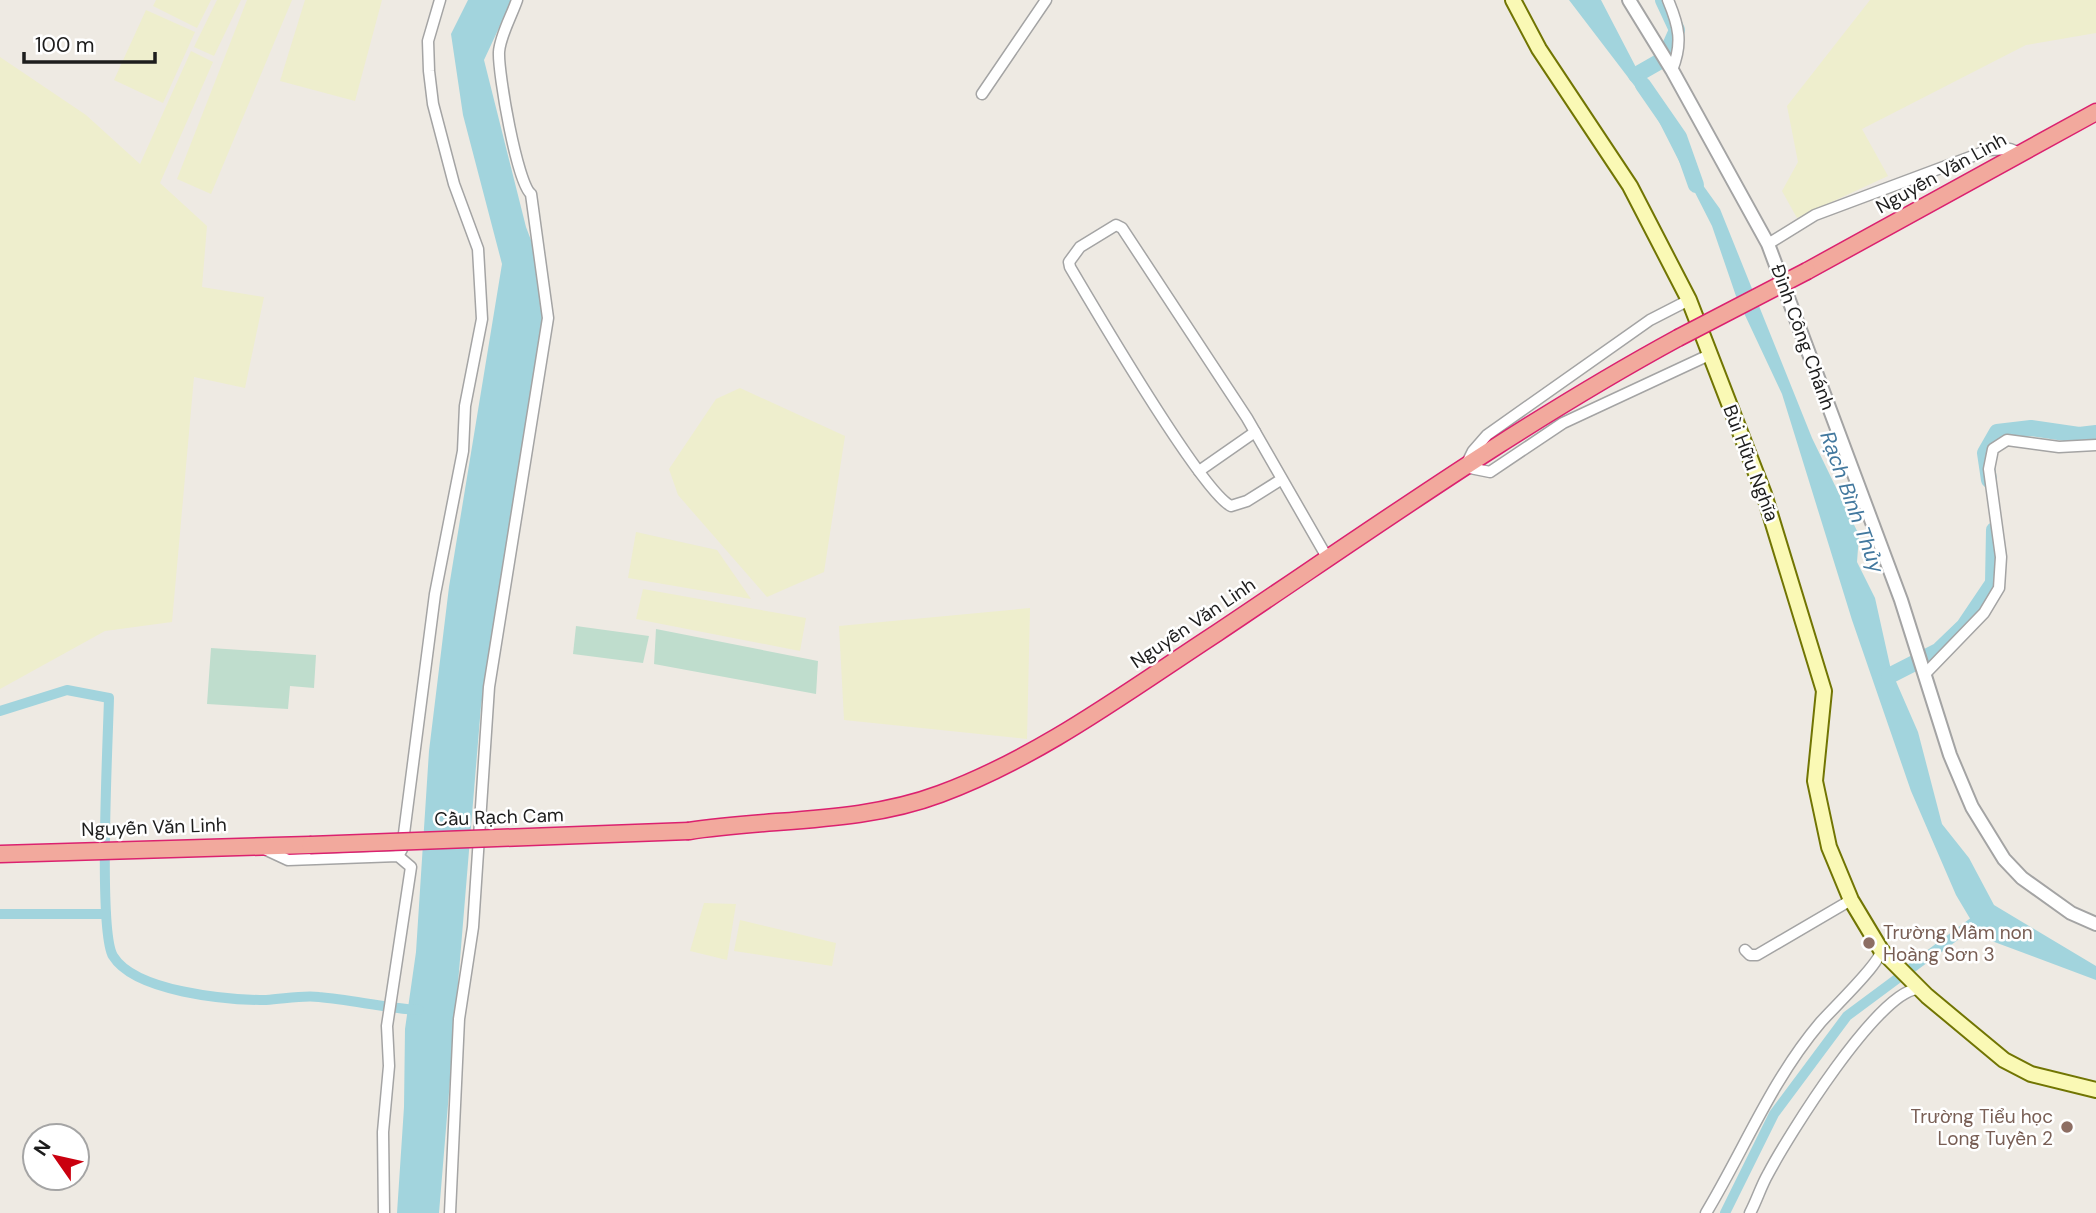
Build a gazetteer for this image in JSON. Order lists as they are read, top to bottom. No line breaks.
{"streets":{"highway":["Nguyễn Văn Linh","Cầu Rạch Cam"],"main road":["Bùi Hữu Nghĩa"],"street":["Đinh Công Chánh"]},"crossings":[["Nguyễn Văn Linh","Đinh Công Chánh"],["Nguyễn Văn Linh","Cầu Rạch Cam"]],"water":["Rạch Bình Thủy"],"places":["Trường Mầm non Hoàng Sơn 3","Trường Tiểu học Long Tuyền 2"],"scale_bar":"100 m","north":"top left"}
